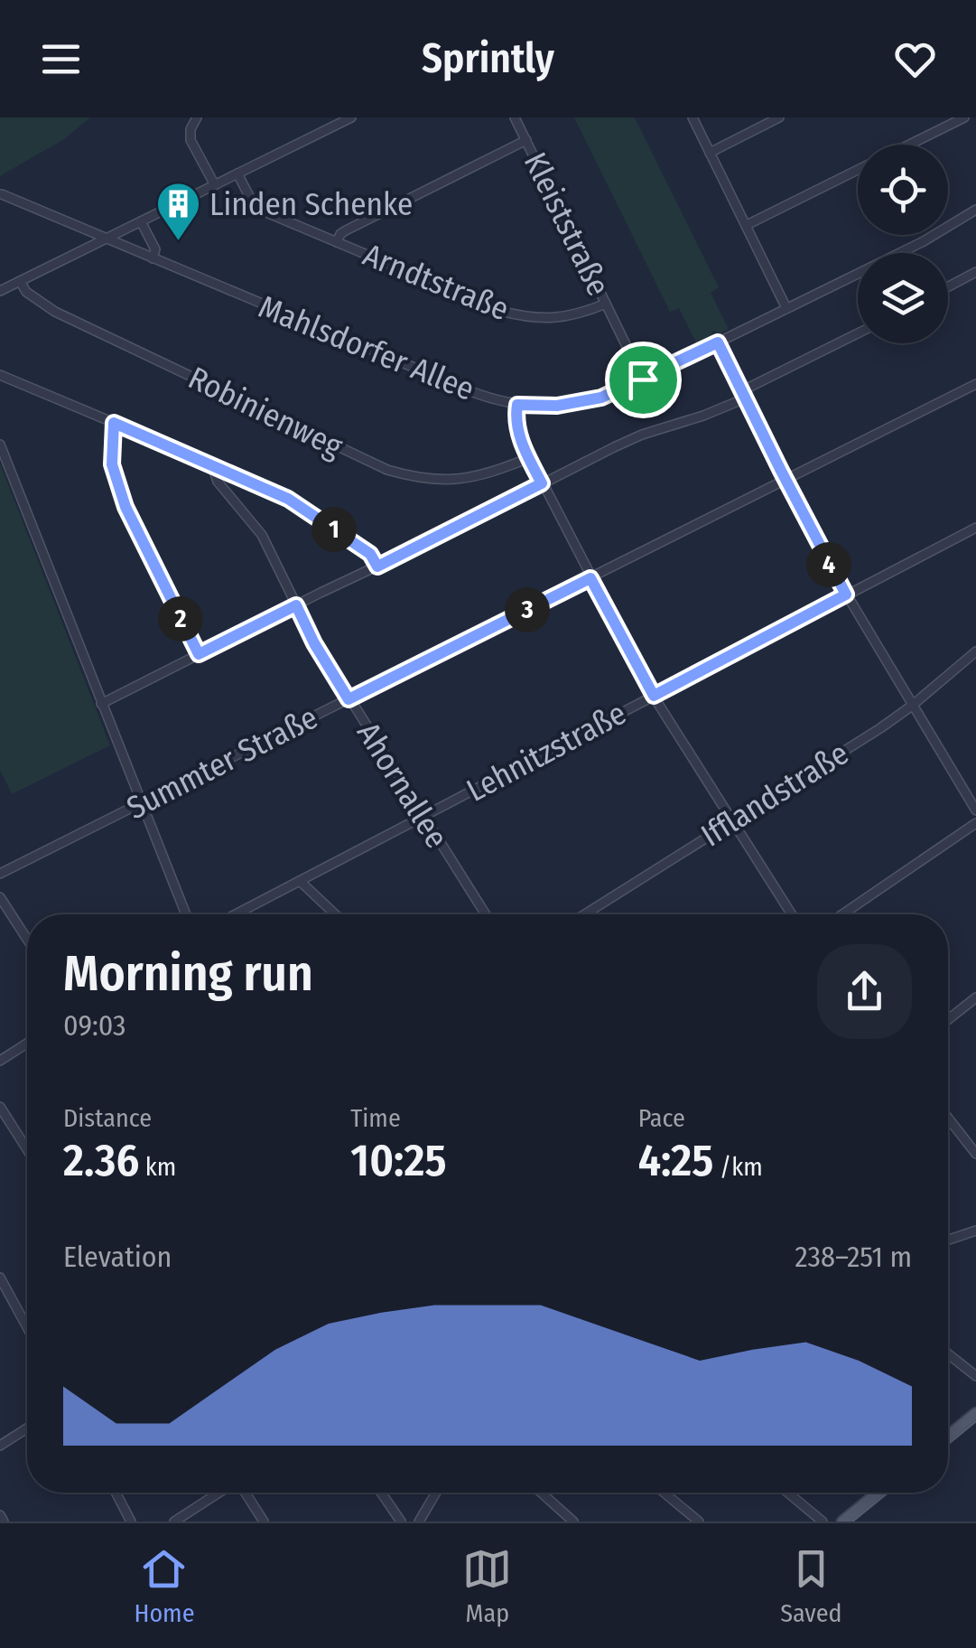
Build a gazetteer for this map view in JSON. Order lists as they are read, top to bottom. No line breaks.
{"streets":{"street":["Kleiststraße","Arndtstraße","Mahlsdorfer Allee","Robinienweg","Lehnitzstraße","Summter Straße","Ahornallee","Ifflandstraße"]},"crossings":[["Kleiststraße","Arndtstraße"],["Mahlsdorfer Allee","Robinienweg"],["Mahlsdorfer Allee","Lehnitzstraße"],["Mahlsdorfer Allee","Summter Straße"],["Mahlsdorfer Allee","Ifflandstraße"],["Lehnitzstraße","Ahornallee"],["Summter Straße","Ahornallee"]],"places":{"building":["Linden Schenke"]},"page":{"header":"Sprintly","pins":["1","4","3","2"],"heading":["Morning run","09:03"],"stats":[["Distance","2.36 km"],["Time","10:25"],["Pace","4:25 /km"]],"chart":["Elevation","238–251 m"],"tabs":["Home","Map","Saved"]}}
